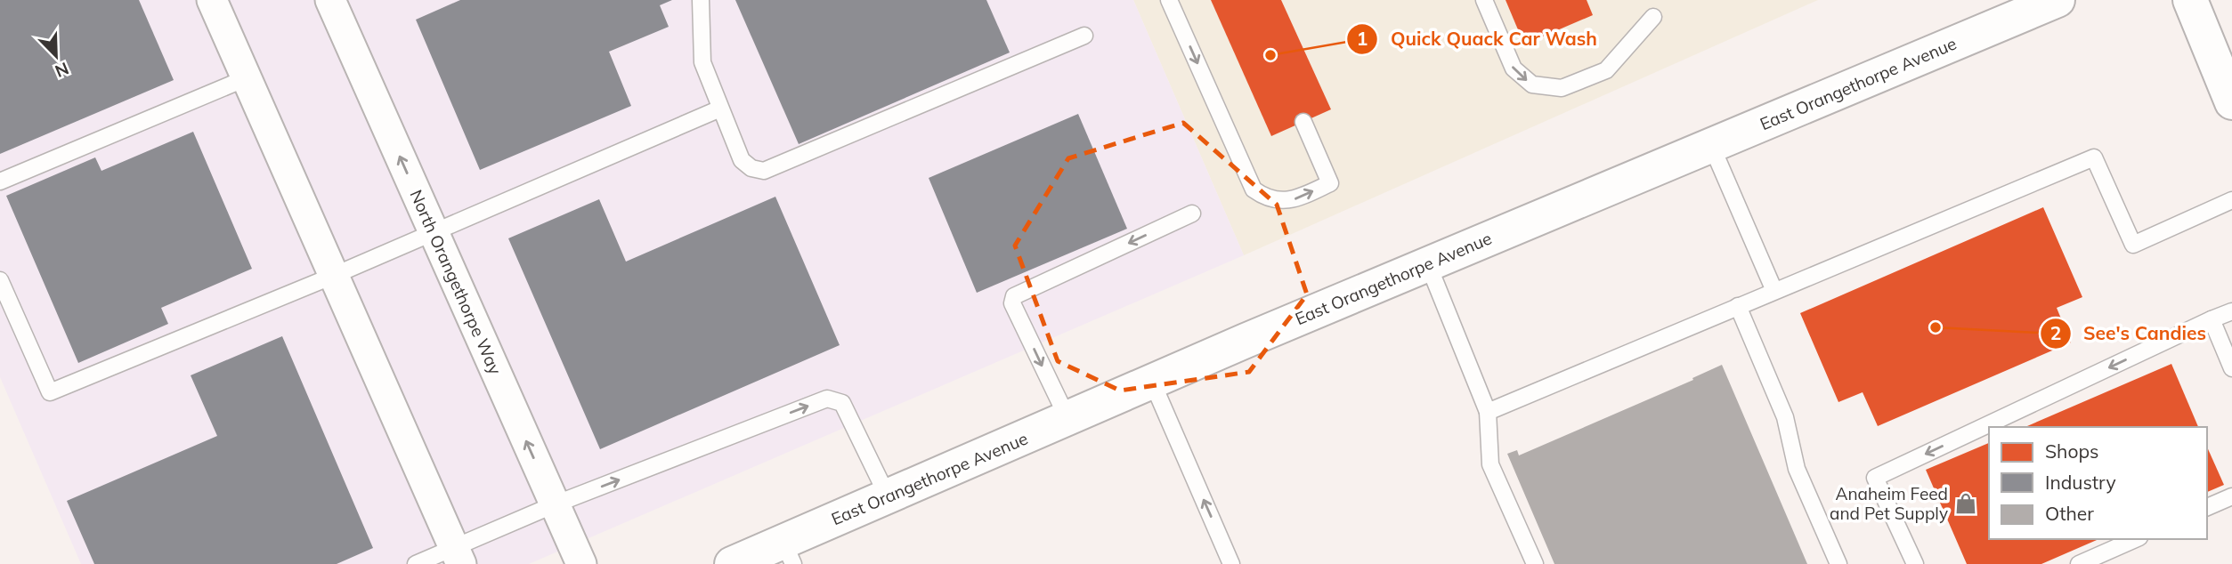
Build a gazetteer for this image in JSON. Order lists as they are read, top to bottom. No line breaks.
{"streets":{"main road":["East Orangethorpe Avenue"],"street":["North Orangethorpe Way"]},"places":{"other":["Quick Quack Car Wash","See's Candies"],"shop":["Anaheim Feed and Pet Supply"]},"legend":["Shops","Industry","Other"],"north":"bottom right"}
